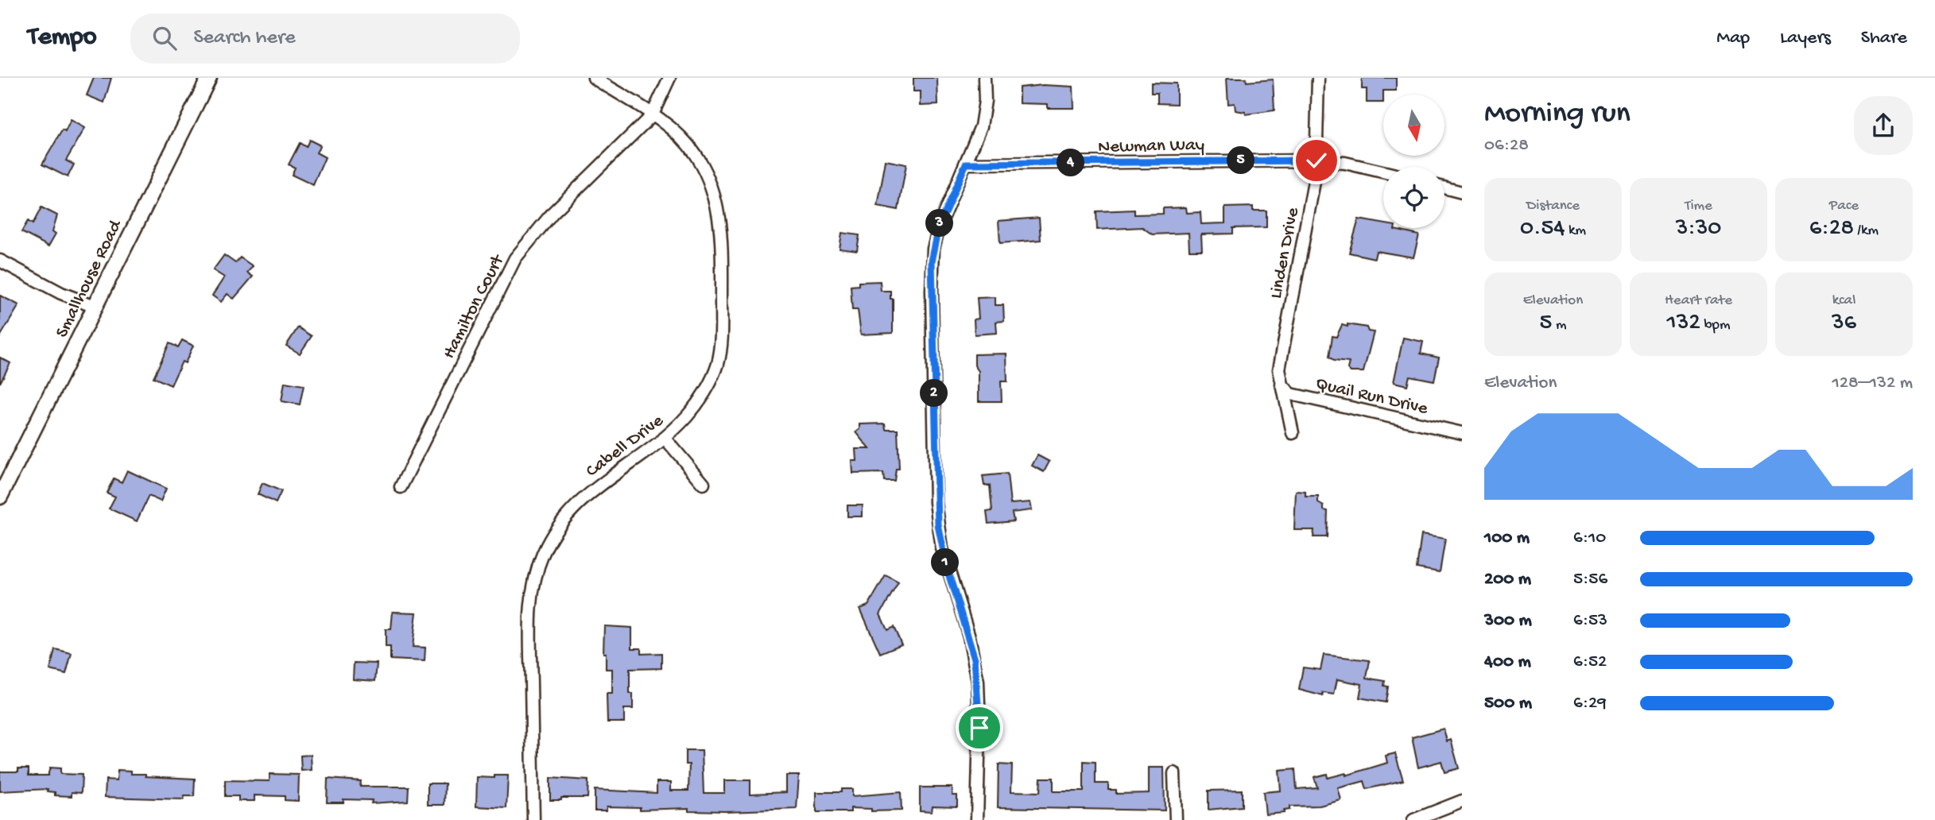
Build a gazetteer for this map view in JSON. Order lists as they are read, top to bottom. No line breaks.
{"streets":{"street":["Newman Way","Linden Drive","Smallhouse Road","Hamilton Court","Quail Run Drive","Cabell Drive"]},"crossings":[["Newman Way","Linden Drive"],["Linden Drive","Quail Run Drive"],["Hamilton Court","Cabell Drive"]],"north":"bottom","page":{"header":"Tempo","search":"Search here","nav":["Map","Layers","Share"],"heading":["Morning run","06:28"],"pins":["5","4","3","2","1"],"stats":[["Distance","0.54 km"],["Time","3:30"],["Pace","6:28 /km"],["Elevation","5 m"],["Heart rate","132 bpm"],["kcal","36"]],"chart":["Elevation","128–132 m"],"list":[{"name":"100 m","note":"6:10"},{"name":"200 m","note":"5:56"},{"name":"300 m","note":"6:53"},{"name":"400 m","note":"6:52"},{"name":"500 m","note":"6:29"}]}}
